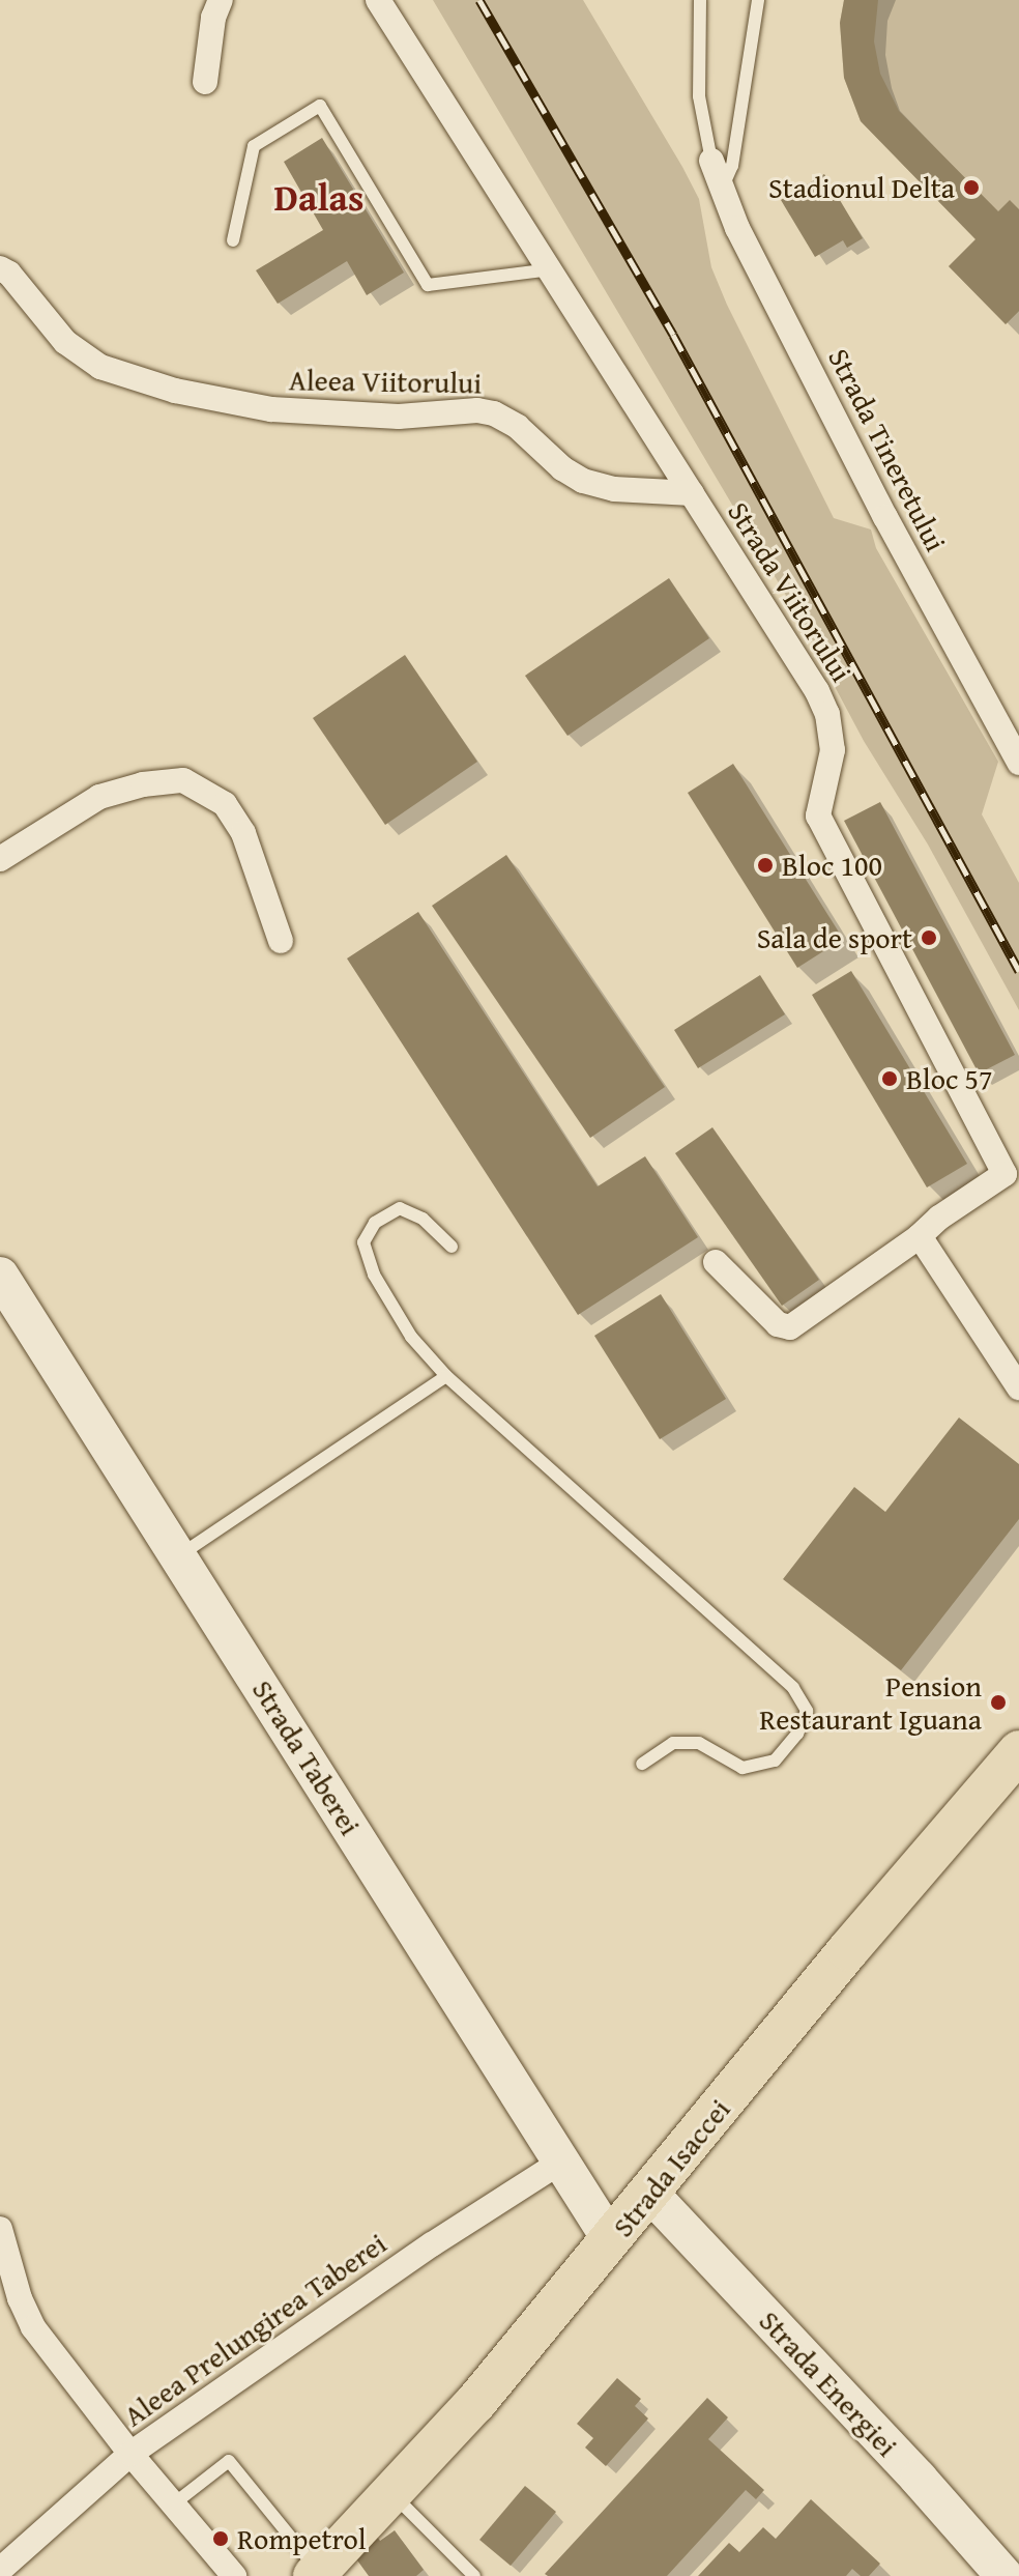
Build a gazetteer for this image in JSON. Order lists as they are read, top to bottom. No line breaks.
{"streets":{"main road":["Strada Isaccei"],"street":["Aleea Viitorului","Strada Tineretului","Strada Viitorului","Strada Taberei","Aleea Prelungirea Taberei","Strada Energiei"]},"crossings":[["Aleea Viitorului","Strada Viitorului"],["Strada Taberei","Strada Isaccei"],["Strada Taberei","Aleea Prelungirea Taberei"],["Strada Isaccei","Strada Energiei"]],"districts":["Dalas"],"places":["Stadionul Delta","Bloc 100","Sala de sport","Bloc 57","Pension Restaurant Iguana","Rompetrol"]}
